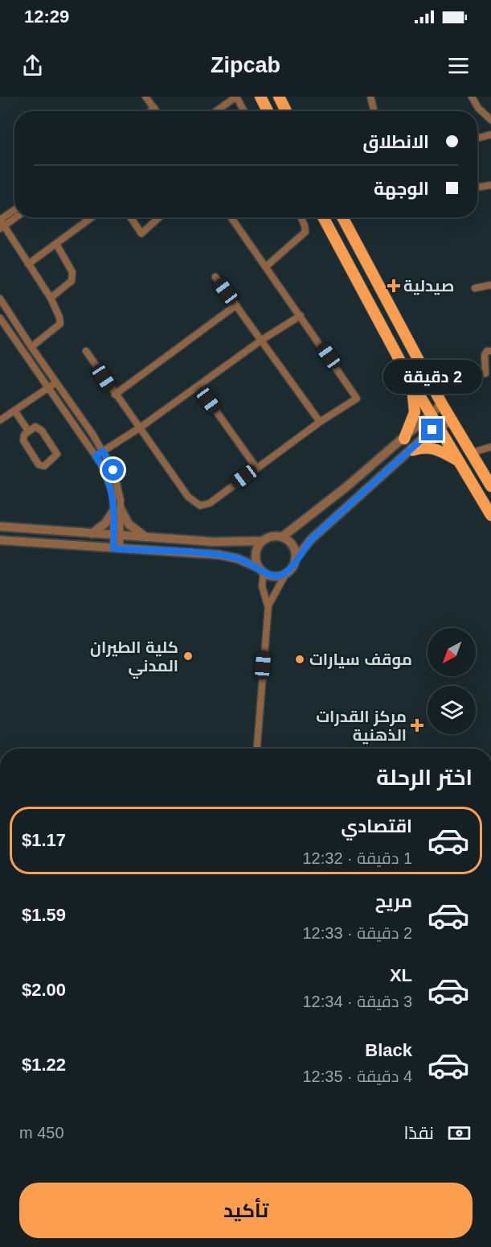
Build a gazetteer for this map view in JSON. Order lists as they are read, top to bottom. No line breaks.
{"places":{"health":["صيدلية","مركز القدرات الذهنية"],"other":["كلية الطيران المدني","موقف سيارات"]},"north":"bottom left","page":{"status":"12:29","header":"Zipcab","banner":["الانطلاق","الوجهة"],"bubble":"2 دقيقة","heading":"اختر الرحلة","list":[{"name":"اقتصادي","note":"1 دقيقة · 12:32","value":"$1.17"},{"name":"مريح","note":"2 دقيقة · 12:33","value":"$1.59"},{"name":"XL","note":"3 دقيقة · 12:34","value":"$2.00"},{"name":"Black","note":"4 دقيقة · 12:35","value":"$1.22"}],"pay":["نقدًا","450 m"],"buttons":"تأكيد"}}
